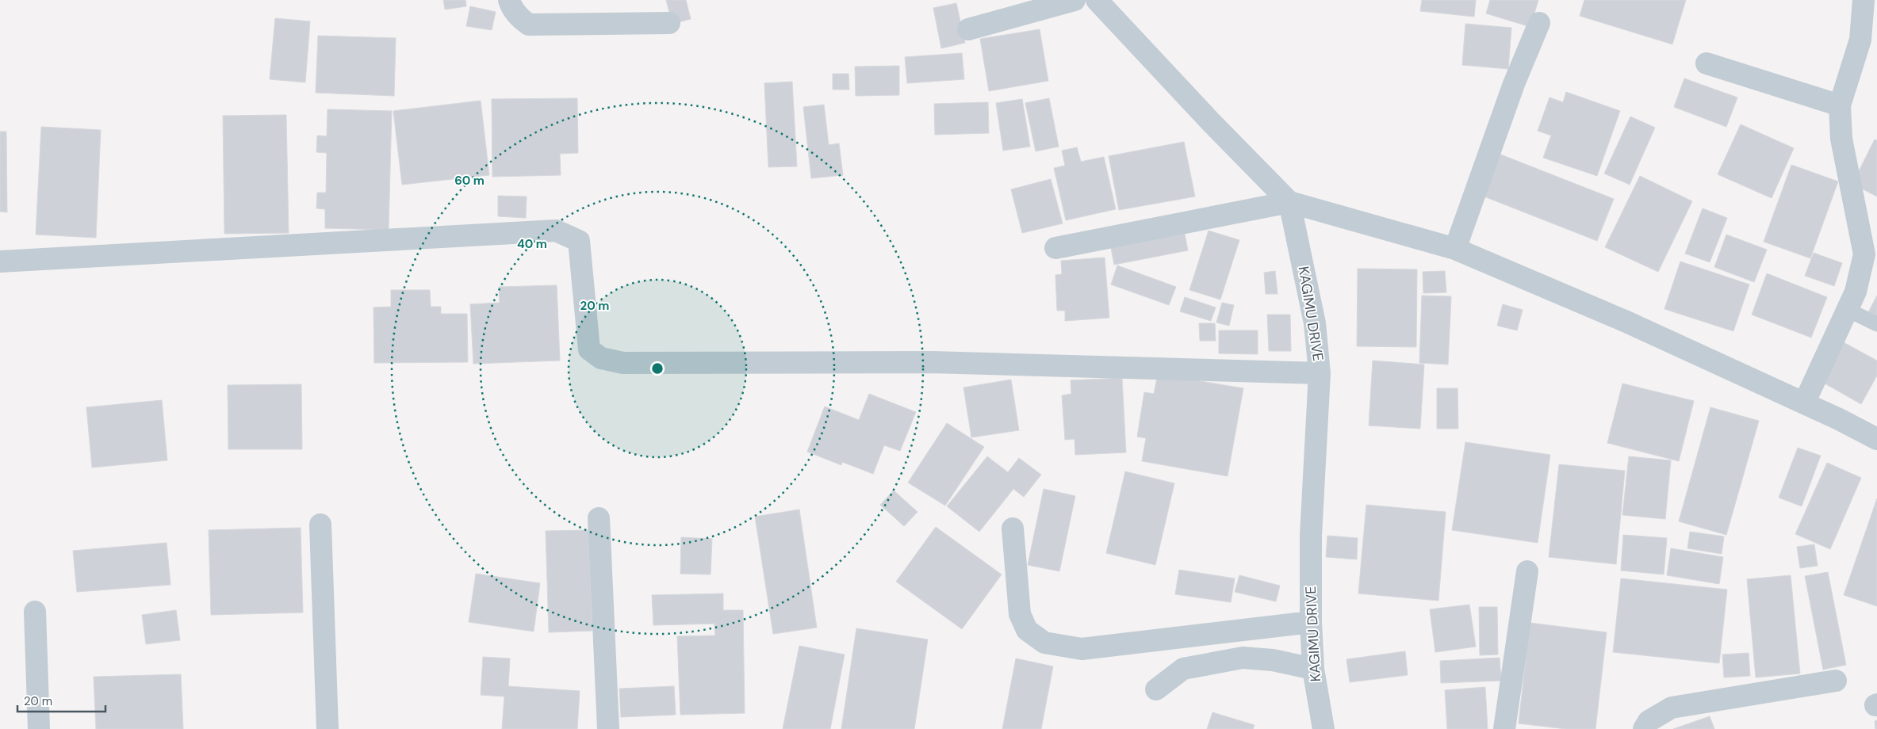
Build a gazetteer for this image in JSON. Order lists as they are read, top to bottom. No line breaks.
{"streets":{"street":["KAGIMU DRIVE"]},"scale_bar":"20 m","rings":["60 m","40 m","20 m"]}
